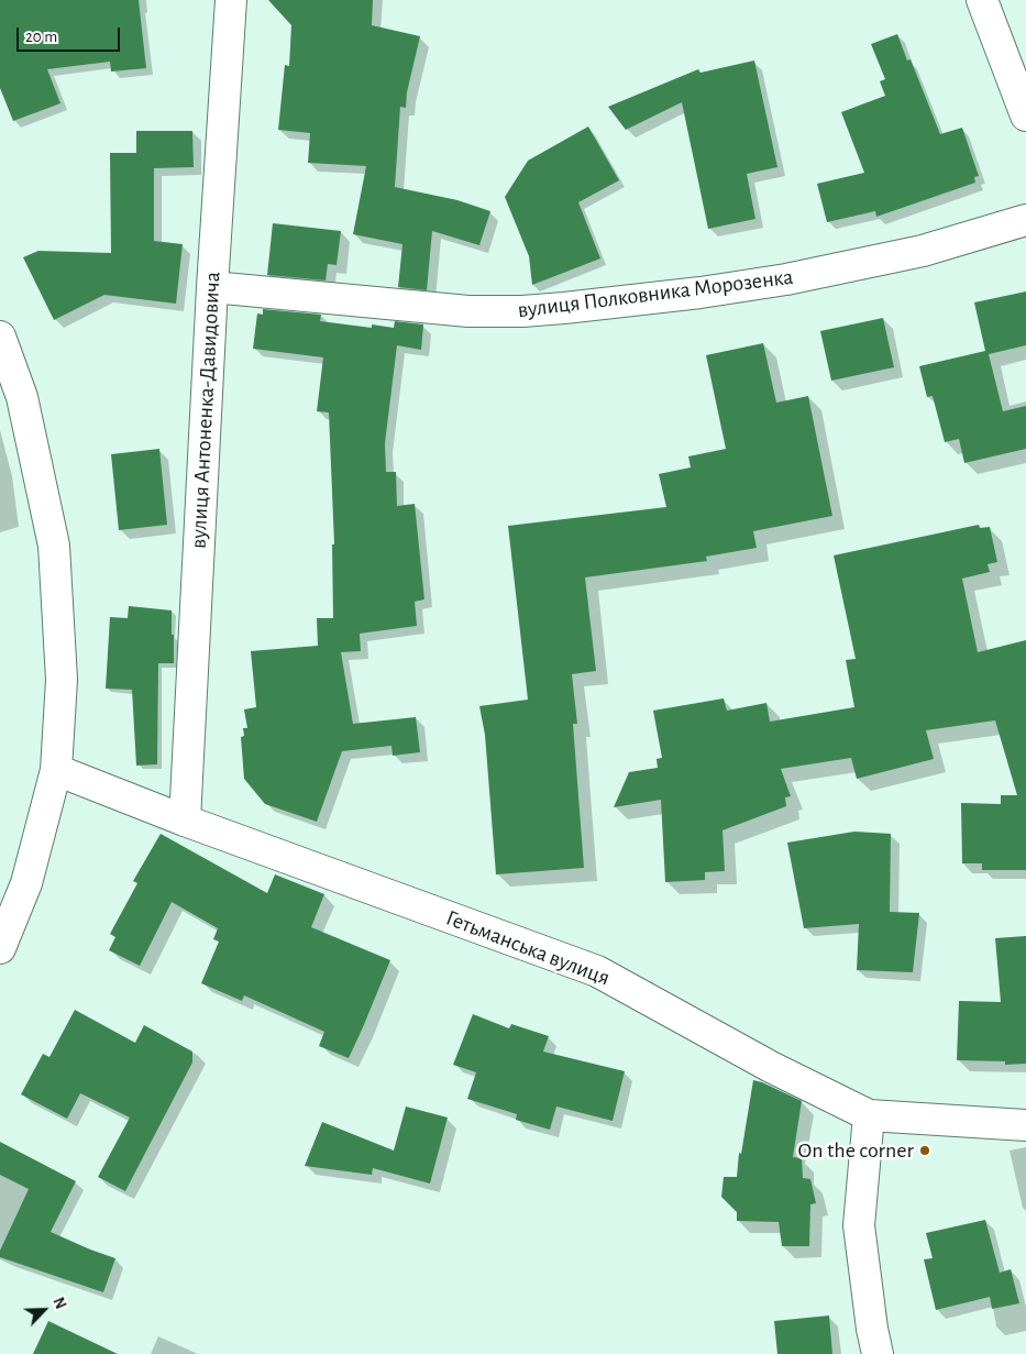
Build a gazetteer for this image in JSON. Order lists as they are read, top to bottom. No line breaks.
{"streets":{"street":["вулиця Полковника Морозенка","вулиця Антоненка-Давидовича","Гетьманська вулиця"]},"crossings":[["вулиця Полковника Морозенка","вулиця Антоненка-Давидовича"],["вулиця Антоненка-Давидовича","Гетьманська вулиця"]],"places":["On the corner"],"scale_bar":"20 m","north":"top right"}
